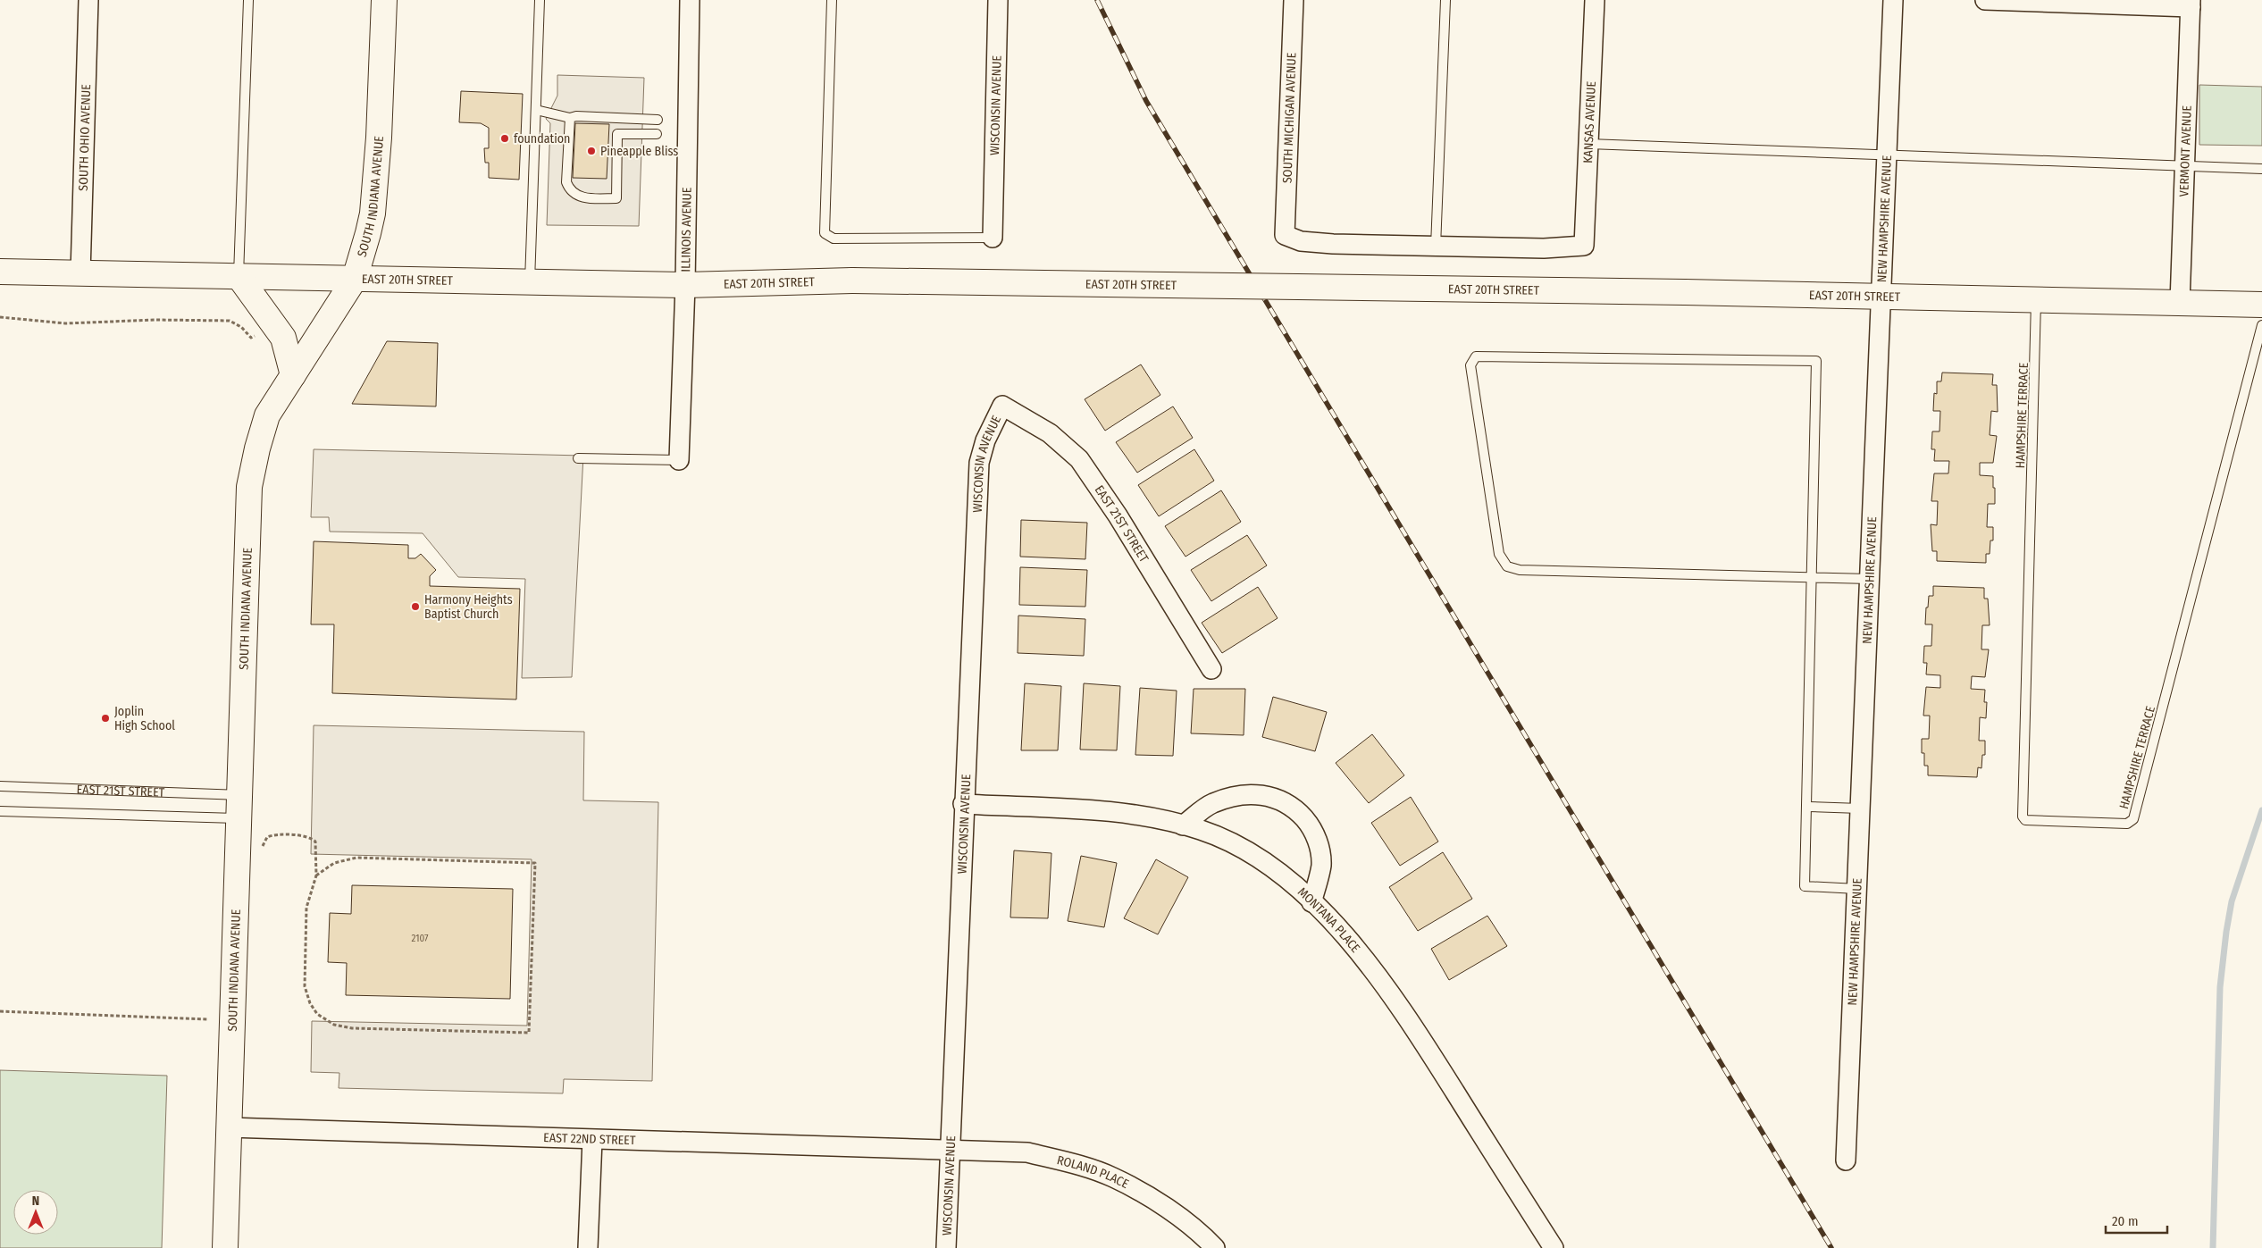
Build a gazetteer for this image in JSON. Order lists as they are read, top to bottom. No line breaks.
{"streets":{"main road":["SOUTH INDIANA AVENUE","EAST 20TH STREET"],"street":["WISCONSIN AVENUE","SOUTH MICHIGAN AVENUE","KANSAS AVENUE","SOUTH OHIO AVENUE","VERMONT AVENUE","NEW HAMPSHIRE AVENUE","ILLINOIS AVENUE","EAST 21ST STREET","MONTANA PLACE","EAST 22ND STREET","ROLAND PLACE"],"lane":["HAMPSHIRE TERRACE"]},"crossings":[["WISCONSIN AVENUE","EAST 21ST STREET"],["WISCONSIN AVENUE","MONTANA PLACE"],["WISCONSIN AVENUE","EAST 22ND STREET"],["WISCONSIN AVENUE","ROLAND PLACE"],["SOUTH MICHIGAN AVENUE","KANSAS AVENUE"],["SOUTH OHIO AVENUE","EAST 20TH STREET"],["VERMONT AVENUE","EAST 20TH STREET"],["SOUTH INDIANA AVENUE","EAST 20TH STREET"],["SOUTH INDIANA AVENUE","EAST 21ST STREET"],["SOUTH INDIANA AVENUE","EAST 22ND STREET"],["NEW HAMPSHIRE AVENUE","EAST 20TH STREET"],["ILLINOIS AVENUE","EAST 20TH STREET"],["EAST 20TH STREET","HAMPSHIRE TERRACE"],["EAST 22ND STREET","ROLAND PLACE"]],"places":["foundation","Pineapple Bliss","Harmony Heights Baptist Church","Joplin High School"],"house_numbers":["2107"],"scale_bar":"20 m","north":"top"}
